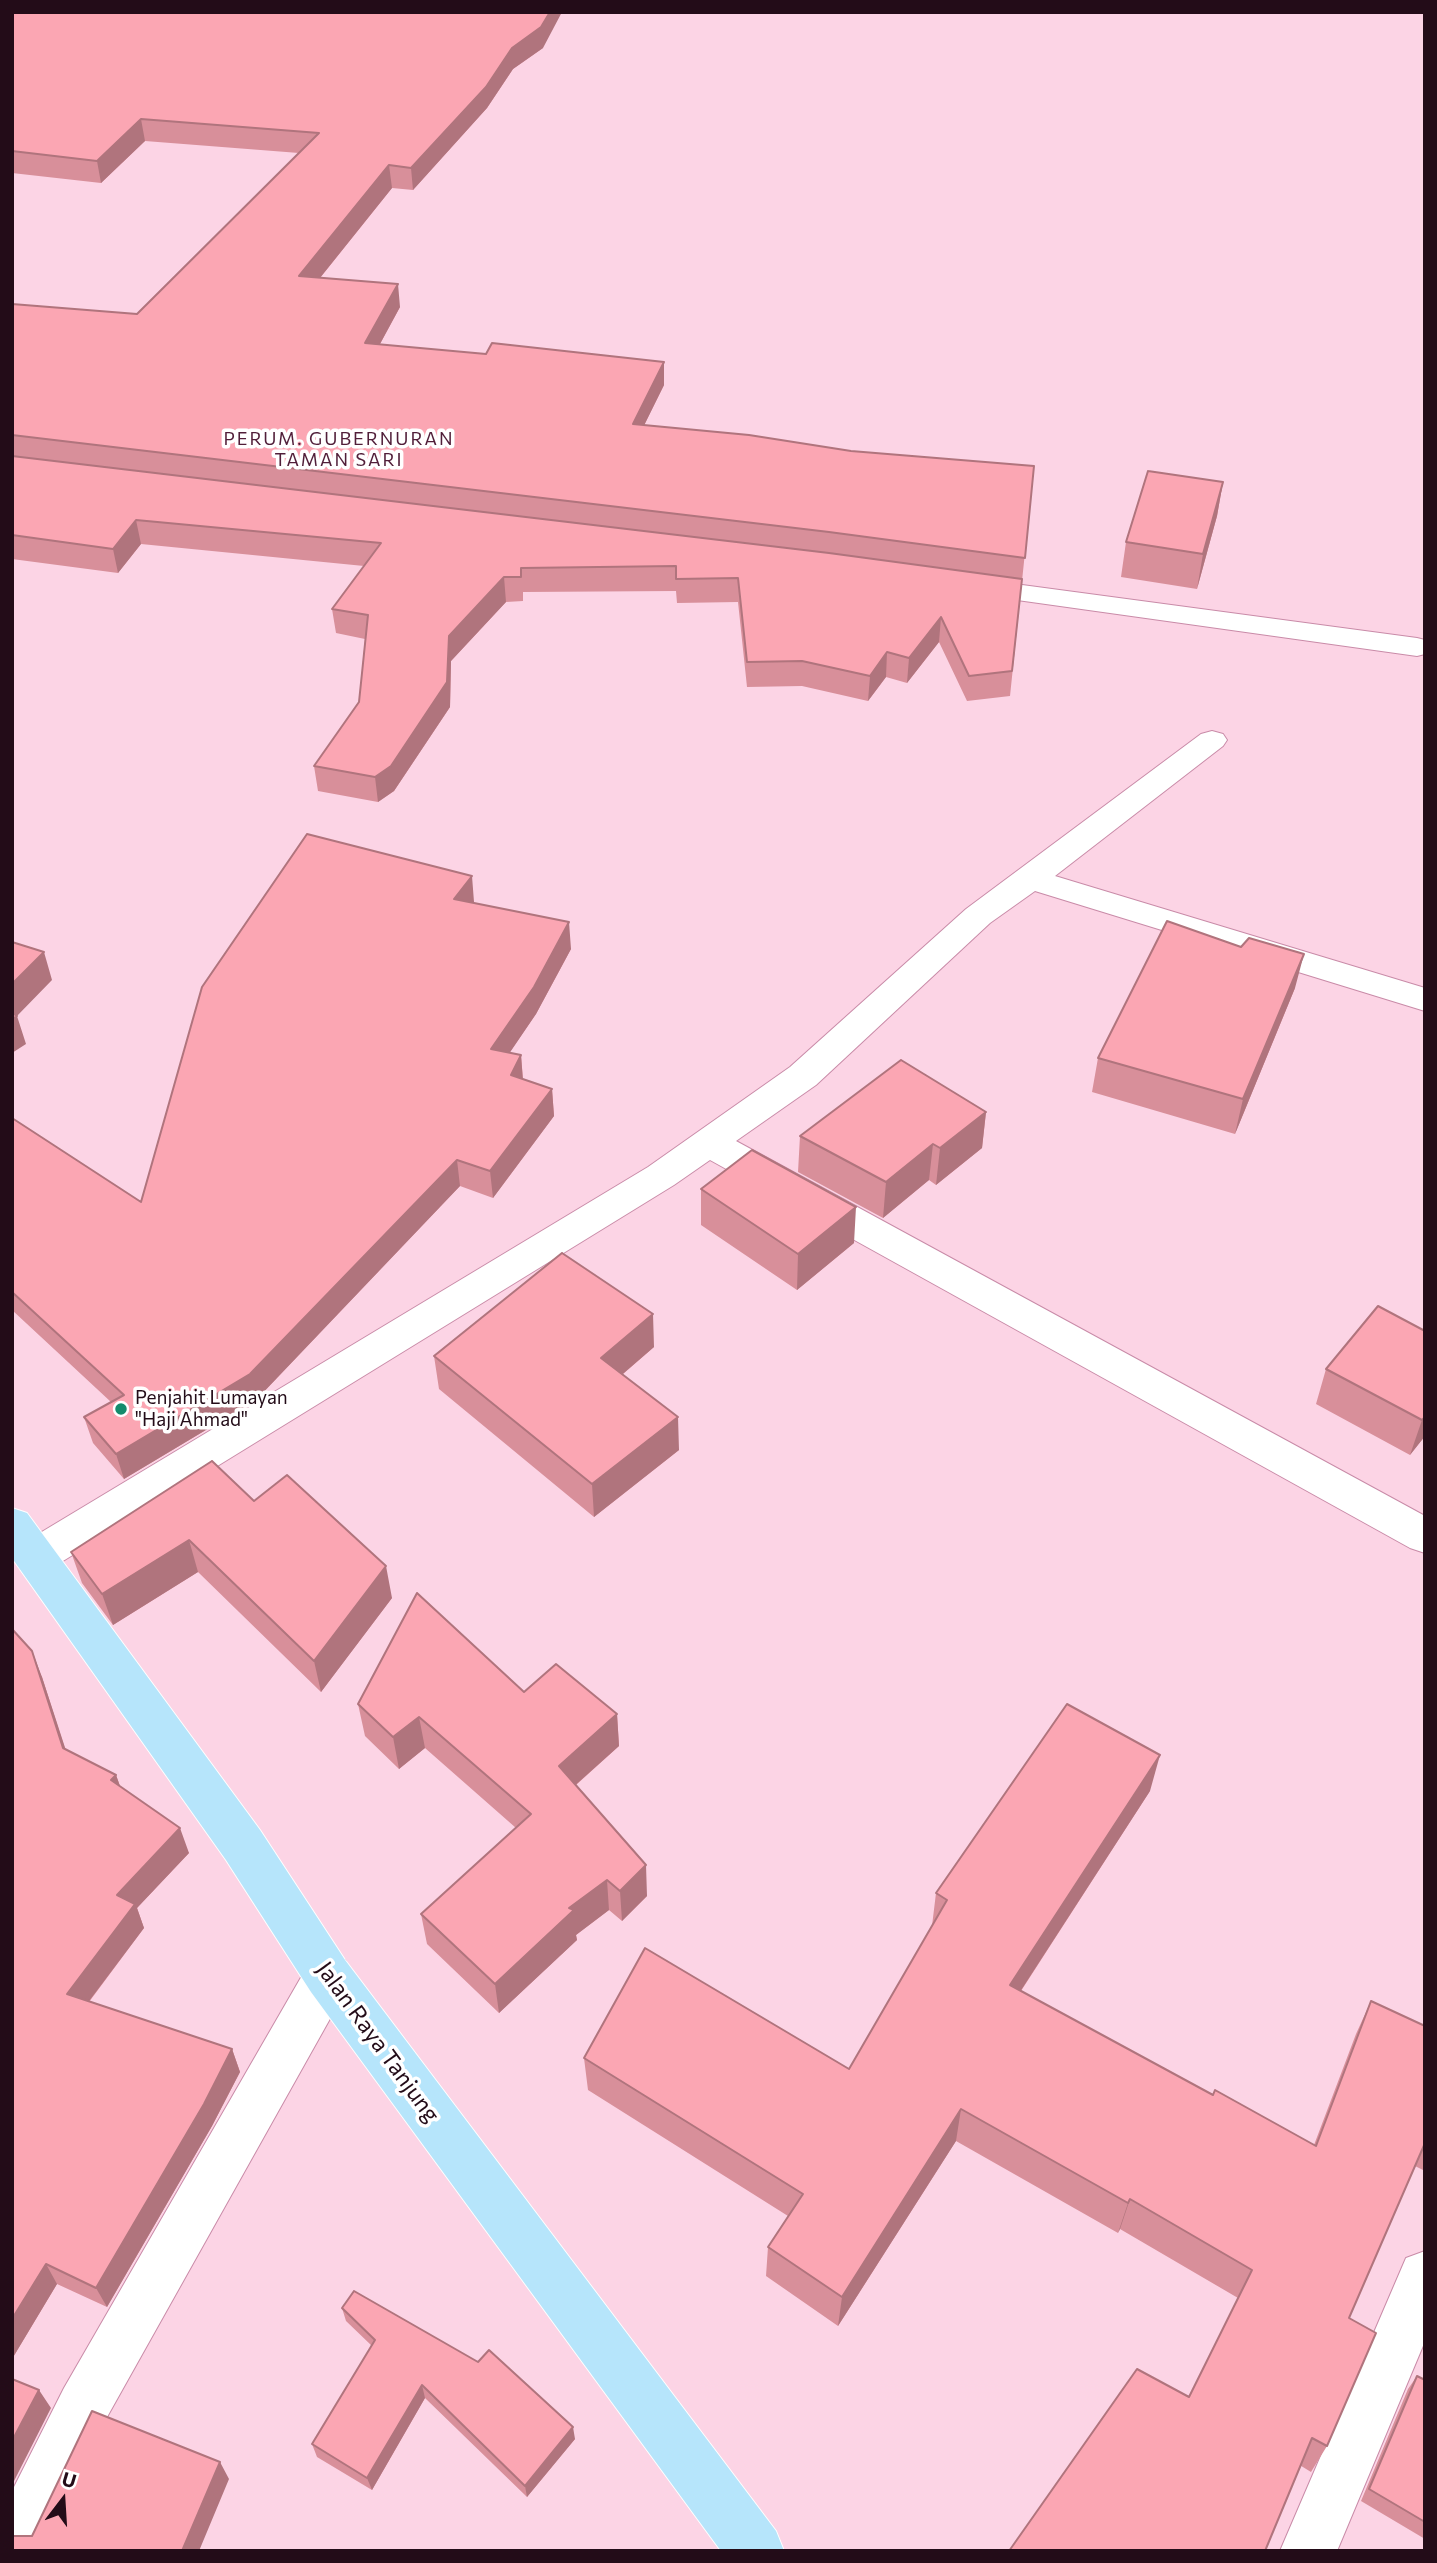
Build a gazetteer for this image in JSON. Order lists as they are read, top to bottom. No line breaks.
{"streets":{"main road":["Jalan Raya Tanjung"]},"districts":["PERUM. GUBERNURAN TAMAN SARI"],"places":["Penjahit Lumayan \"Haji Ahmad\""],"north":"top"}
